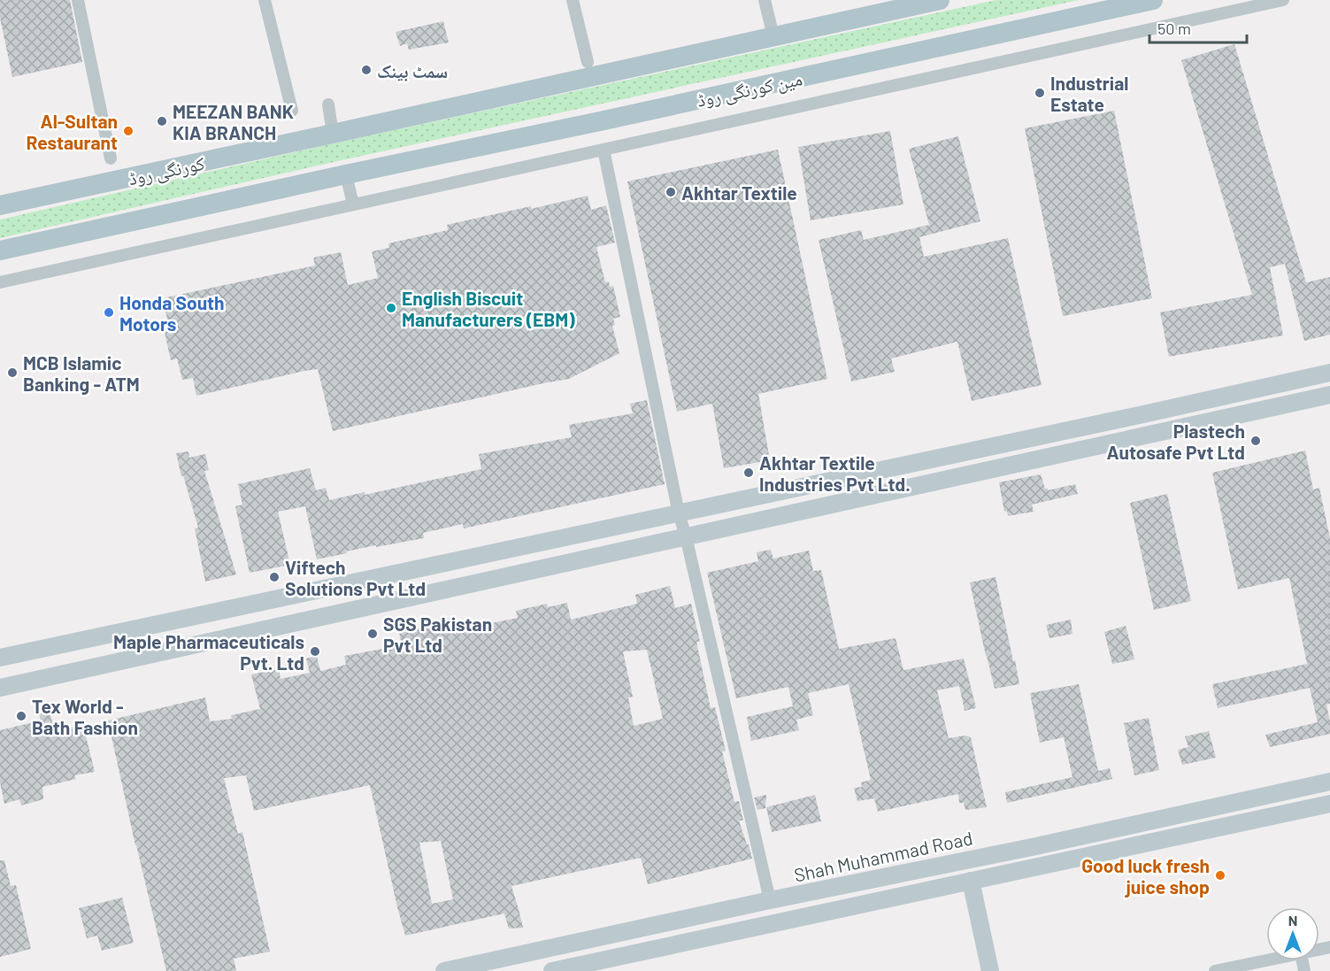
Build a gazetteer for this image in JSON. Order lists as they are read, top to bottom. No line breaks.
{"streets":{"main road":["مین کورنگی روڈ","کورنگی روڈ"],"street":["Shah Muhammad Road"]},"places":["سمٹ بینک","Industrial Estate","MEEZAN BANK KIA BRANCH","Al-Sultan Restaurant","Akhtar Textile","English Biscuit Manufacturers (EBM)","Honda South Motors","MCB Islamic Banking - ATM","Plastech Autosafe Pvt Ltd","Akhtar Textile Industries Pvt Ltd.","Viftech Solutions Pvt Ltd","SGS Pakistan Pvt Ltd","Maple Pharmaceuticals Pvt. Ltd","Tex World - Bath Fashion","Good luck fresh juice shop"],"scale_bar":"50 m","north":"top"}
